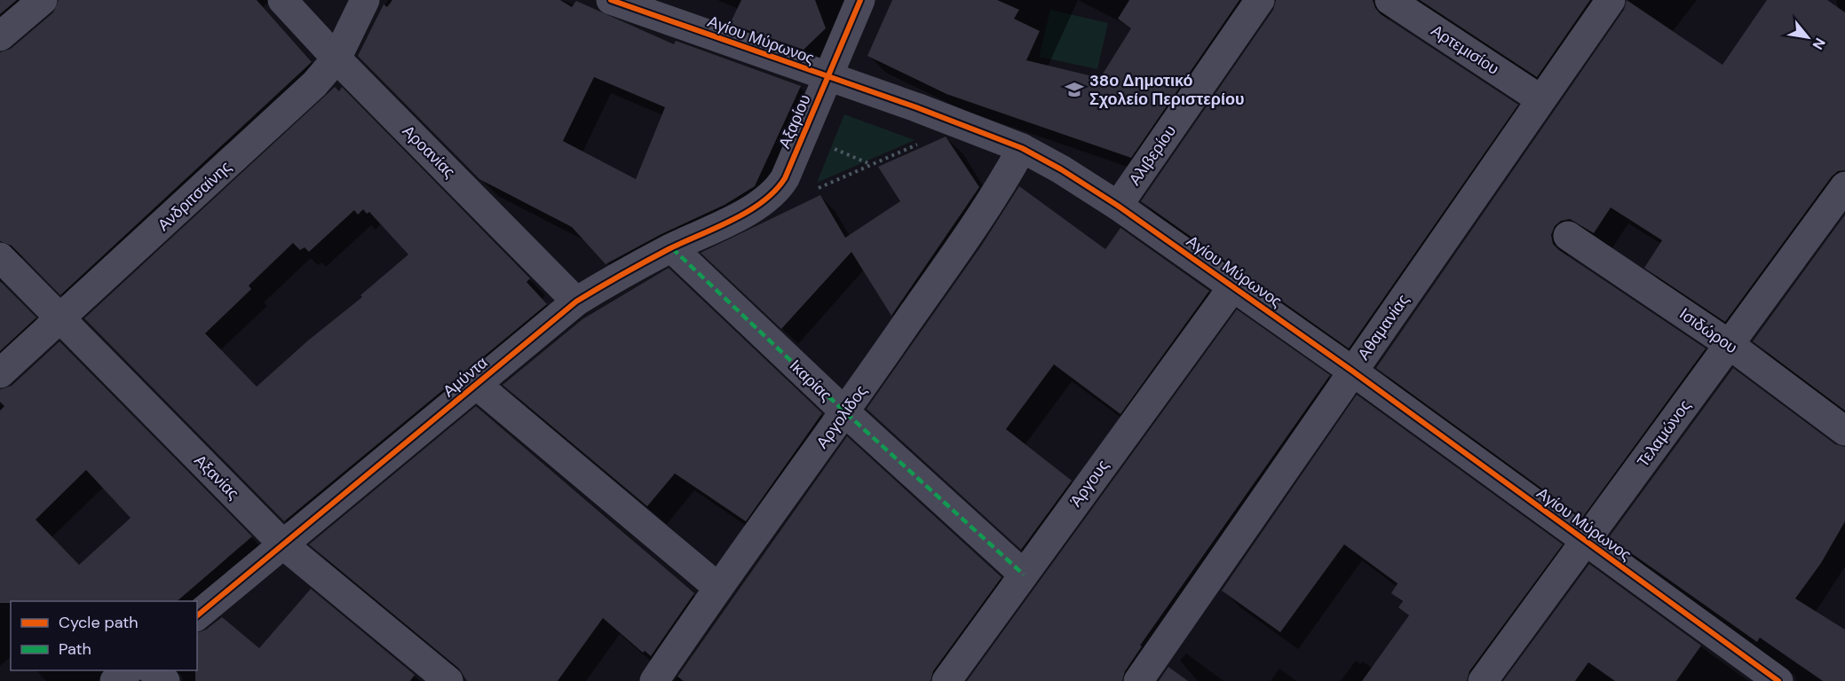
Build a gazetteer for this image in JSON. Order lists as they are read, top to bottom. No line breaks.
{"streets":{"street":["Αγίου Μύρωνος","Αρτεμισίου","Αξαρίου","Αροανίας","Αλιβερίου","Ανδριτσαίνης","Αθαμανίας","Ισιδώρου","Αμύντα","Ικαρίας","Αργολίδος","Τελαμώνος","Αξανίας","Άργους"]},"crossings":[["Αγίου Μύρωνος","Αξαρίου"],["Αγίου Μύρωνος","Αλιβερίου"],["Αγίου Μύρωνος","Αθαμανίας"],["Αγίου Μύρωνος","Αργολίδος"],["Αγίου Μύρωνος","Τελαμώνος"],["Αγίου Μύρωνος","Άργους"],["Αρτεμισίου","Αθαμανίας"],["Αξαρίου","Αμύντα"],["Αροανίας","Ανδριτσαίνης"],["Αροανίας","Αμύντα"],["Ανδριτσαίνης","Αξανίας"],["Ισιδώρου","Τελαμώνος"],["Αμύντα","Ικαρίας"],["Αμύντα","Αξανίας"],["Ικαρίας","Αργολίδος"],["Ικαρίας","Άργους"]],"places":{"school or university":["38ο Δημοτικό Σχολείο Περιστερίου"]},"legend":["Cycle path","Path"],"north":"bottom right"}
